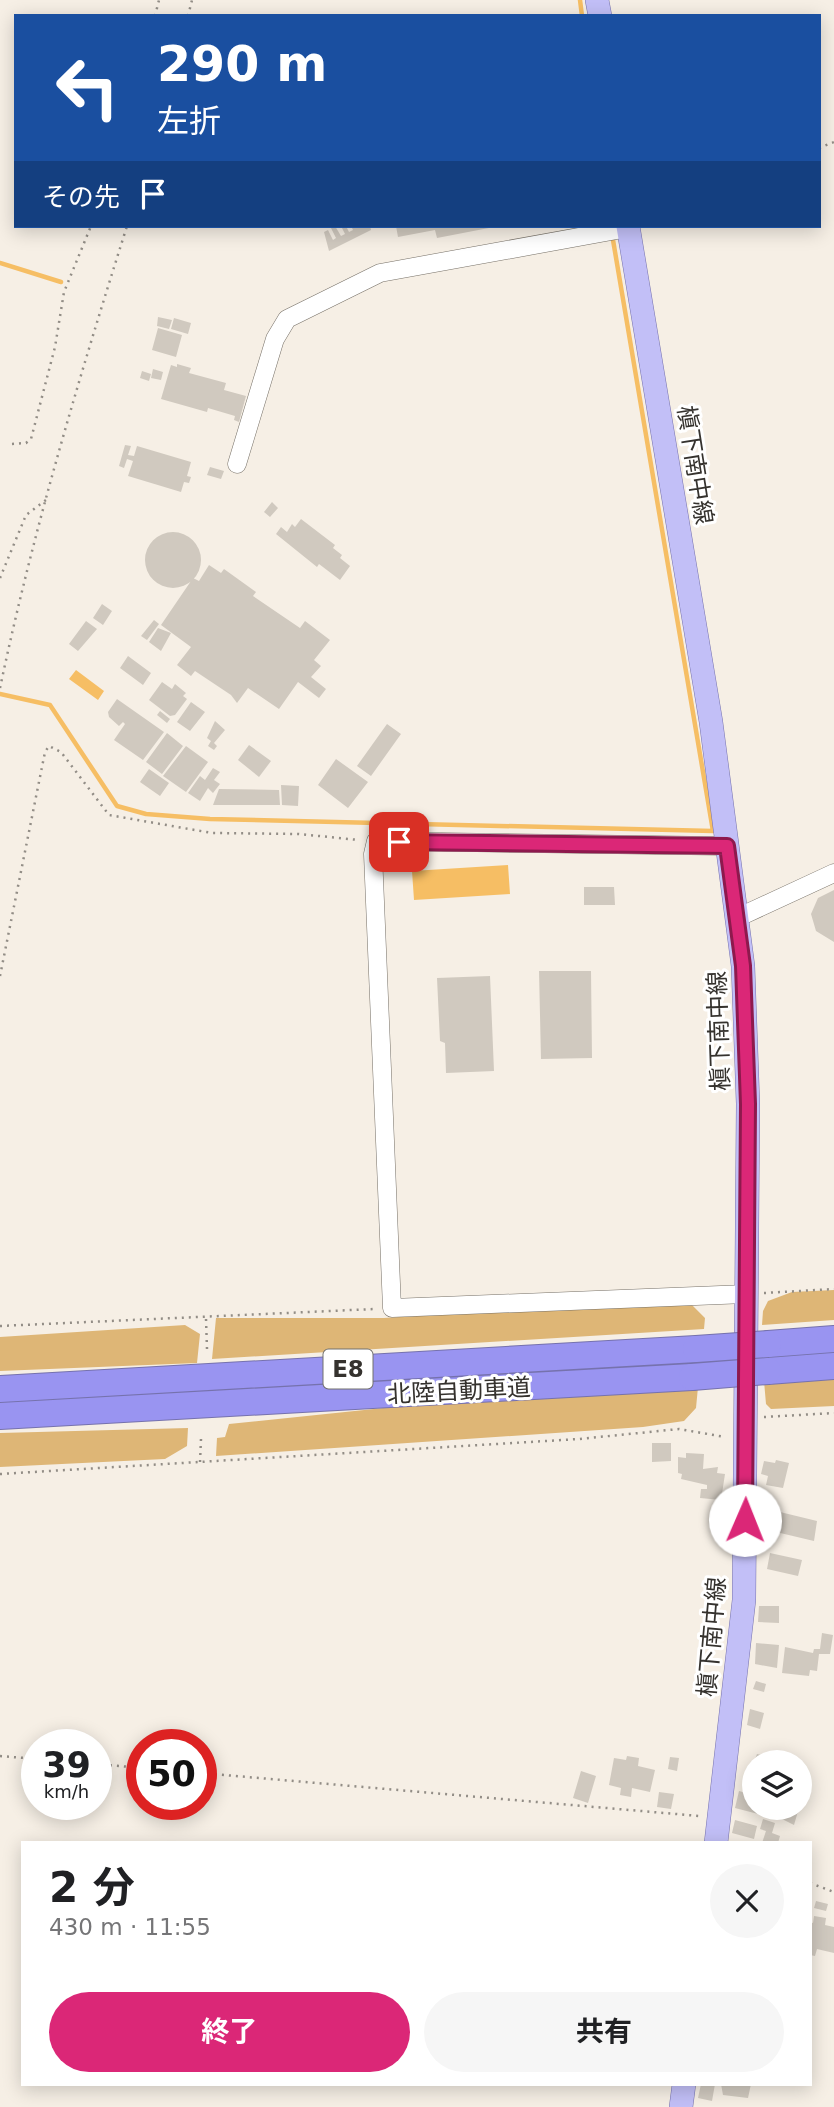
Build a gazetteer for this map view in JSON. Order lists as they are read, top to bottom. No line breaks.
{"streets":{"highway":["E8","北陸自動車道"],"main road":["槇下南中線"]},"page":{"turn":["290 m","左折"],"then":"その先","speed":"39 km/h","limit":"50","heading":["2 分","430 m · 11:55"],"buttons":["終了","共有"]}}
